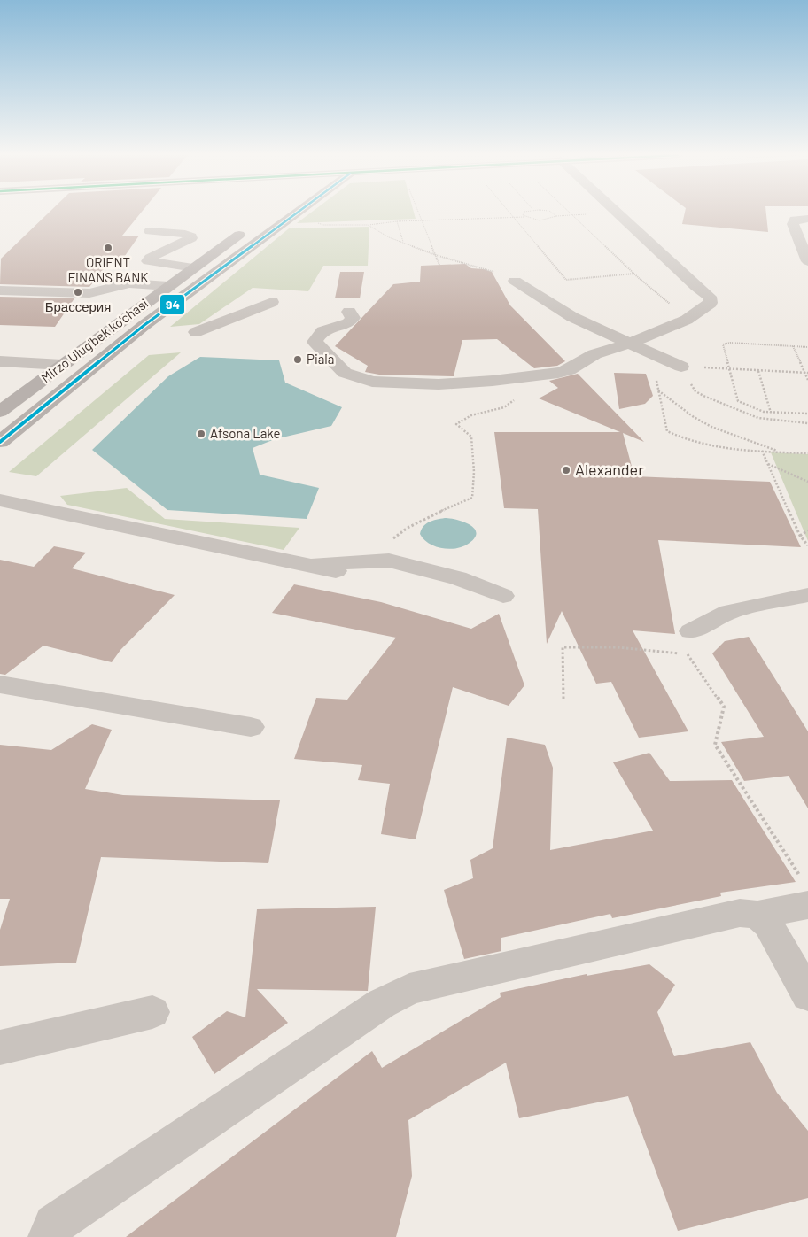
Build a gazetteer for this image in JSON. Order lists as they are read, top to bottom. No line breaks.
{"streets":{"main road":["Mirzo Ulug'bek ko'chasi"]},"places":["ORIENT FINANS BANK","Брассерия","Piala","Afsona Lake","Alexander"],"lines":["transit line 94"]}
